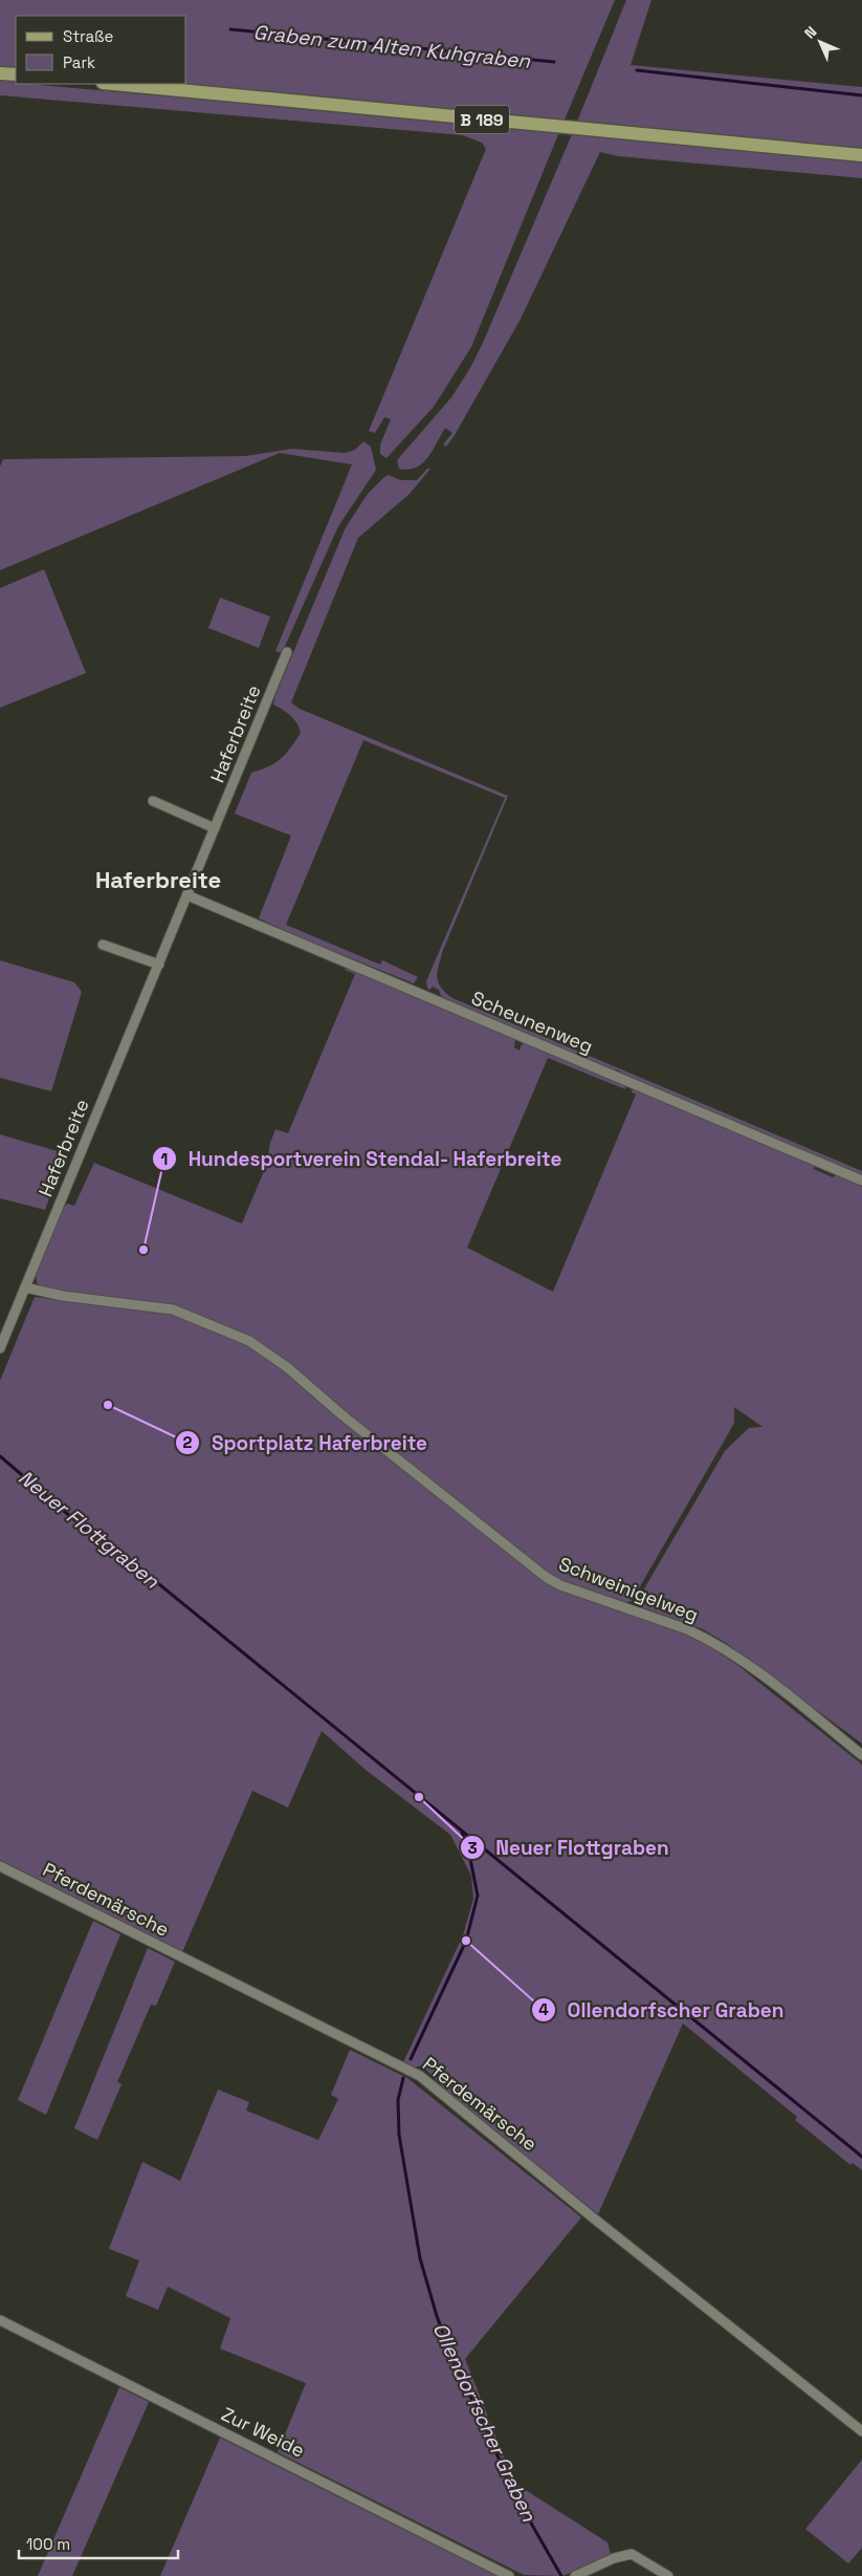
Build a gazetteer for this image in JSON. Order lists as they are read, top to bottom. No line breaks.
{"streets":{"main road":["B 189"],"street":["Haferbreite","Scheunenweg","Schweinigelweg","Pferdemärsche","Zur Weide"]},"crossings":[["Haferbreite","Scheunenweg"],["Haferbreite","Schweinigelweg"]],"districts":["Haferbreite"],"water":["Graben zum Alten Kuhgraben","Neuer Flottgraben","Ollendorfscher Graben"],"places":["Hundesportverein Stendal- Haferbreite","Sportplatz Haferbreite","Neuer Flottgraben","Ollendorfscher Graben"],"legend":["Straße","Park"],"scale_bar":"100 m","north":"top left"}
